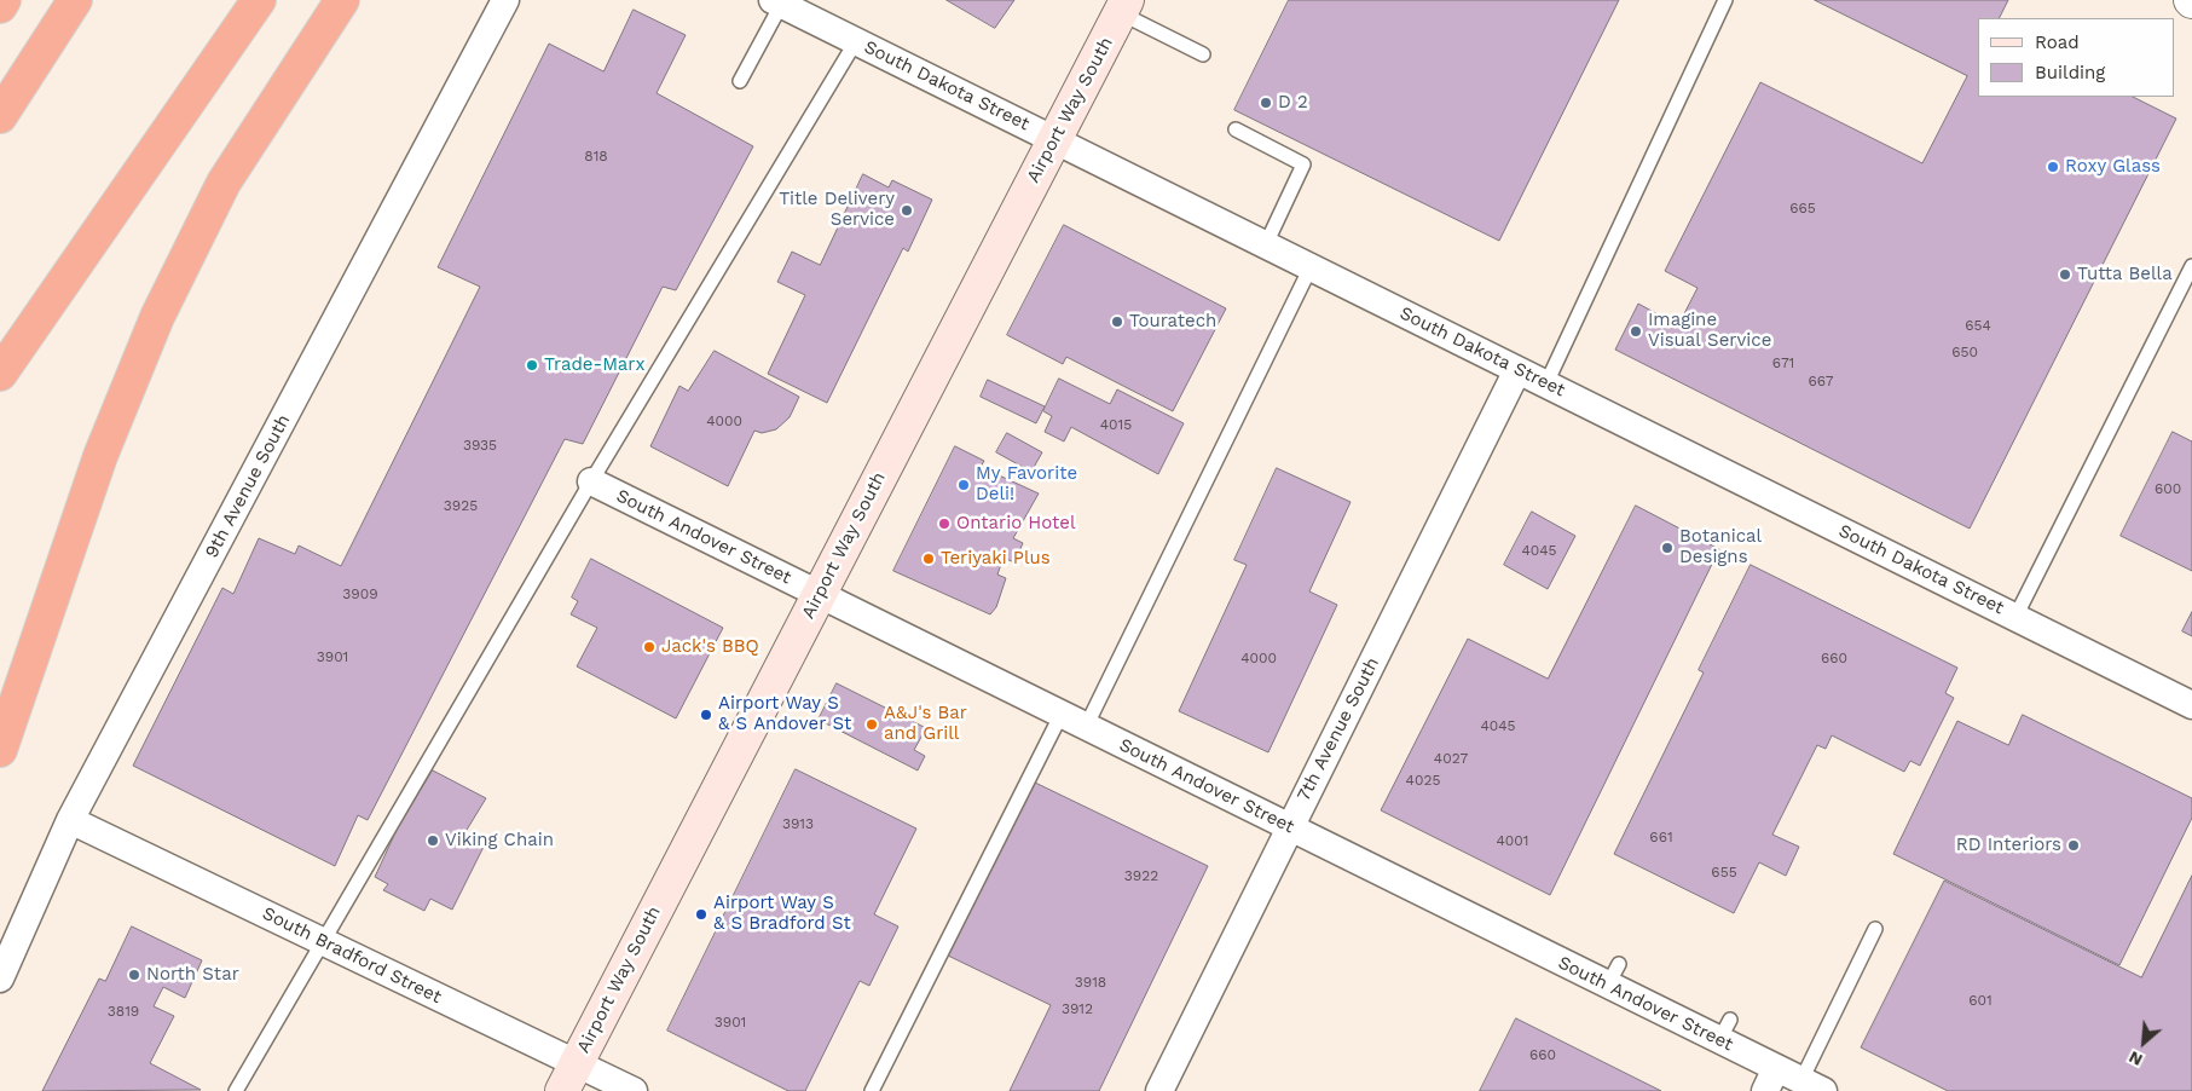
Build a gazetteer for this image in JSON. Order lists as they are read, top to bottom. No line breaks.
{"streets":{"main road":["Airport Way South"],"street":["South Dakota Street","9th Avenue South","South Andover Street","7th Avenue South","South Bradford Street"]},"crossings":[["South Dakota Street","Airport Way South"],["South Dakota Street","7th Avenue South"],["Airport Way South","South Andover Street"],["Airport Way South","South Bradford Street"],["9th Avenue South","South Bradford Street"],["South Andover Street","7th Avenue South"]],"places":["D 2","Roxy Glass","Title Delivery Service","Tutta Bella","Touratech","Imagine Visual Service","Trade-Marx","My Favorite Deli!","Ontario Hotel","Botanical Designs","Teriyaki Plus","Jack's BBQ","Airport Way S & S Andover St","A&J's Bar and Grill","Viking Chain","RD Interiors","Airport Way S & S Bradford St","North Star"],"house_numbers":["818","665","654","650","671","667","4000","4015","3935","600","3925","4045","3909","3901","4000","660","4045","4027","4025","3913","661","4001","655","3922","3918","601","3912","3819","3901","660"],"legend":["Road","Building"],"north":"bottom left"}
